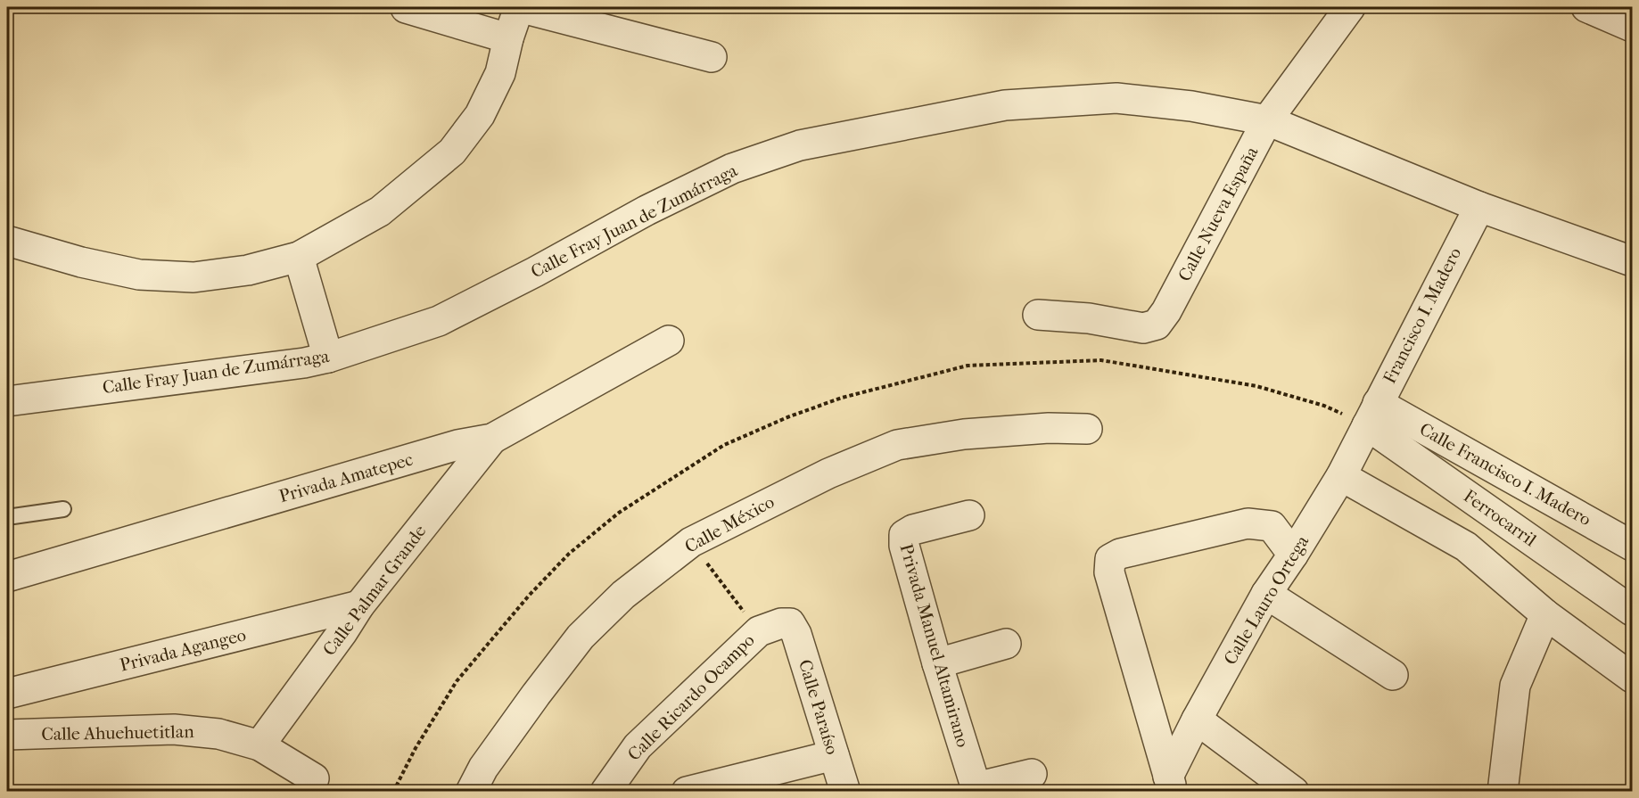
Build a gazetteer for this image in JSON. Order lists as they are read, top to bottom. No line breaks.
{"streets":{"street":["Calle Nueva España","Calle Fray Juan de Zumárraga","Francisco I. Madero","Calle Francisco I. Madero","Privada Amatepec","Ferrocarril","Calle México","Calle Palmar Grande","Calle Lauro Ortega","Privada Manuel Altamirano","Privada Agangeo","Calle Ricardo Ocampo","Calle Paraíso","Calle Ahuehuetitlan"]},"crossings":[["Calle Nueva España","Calle Fray Juan de Zumárraga"],["Calle Fray Juan de Zumárraga","Francisco I. Madero"],["Francisco I. Madero","Calle Francisco I. Madero"],["Francisco I. Madero","Ferrocarril"],["Francisco I. Madero","Calle Lauro Ortega"],["Calle Francisco I. Madero","Ferrocarril"],["Calle Francisco I. Madero","Calle Lauro Ortega"],["Privada Amatepec","Calle Palmar Grande"],["Ferrocarril","Calle Lauro Ortega"],["Calle Palmar Grande","Privada Agangeo"],["Calle Palmar Grande","Calle Ahuehuetitlan"],["Calle Ricardo Ocampo","Calle Paraíso"]]}
